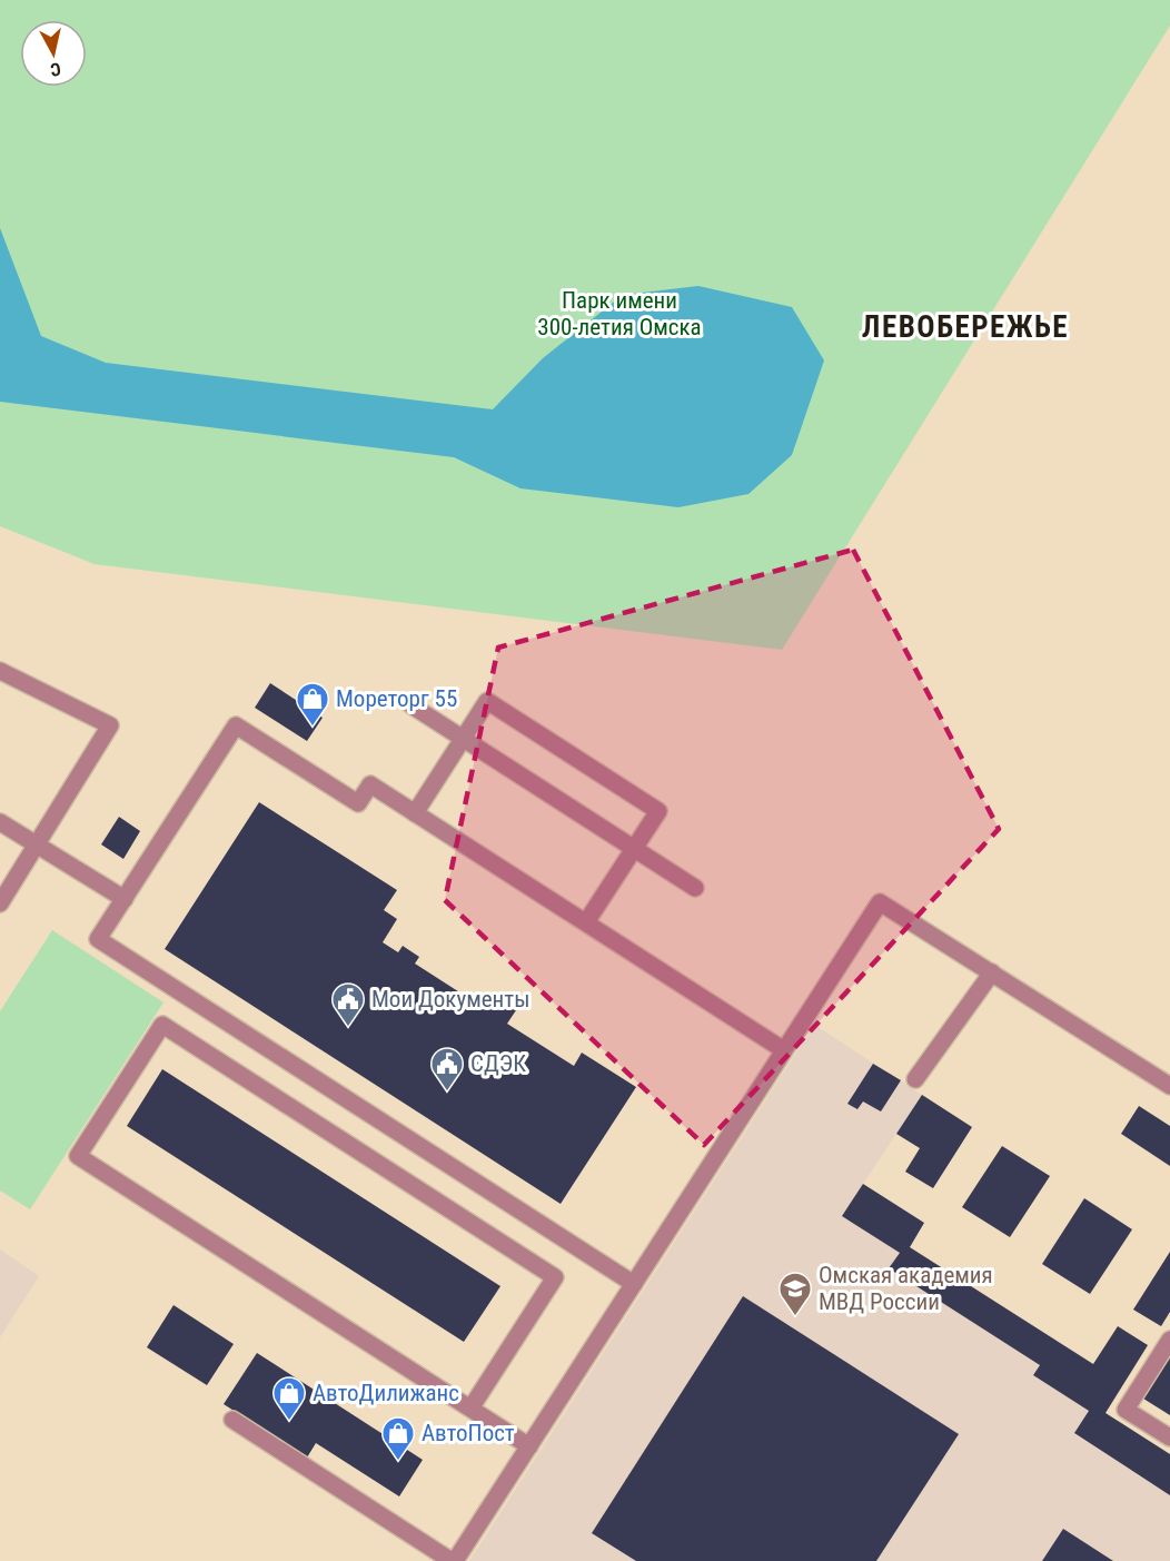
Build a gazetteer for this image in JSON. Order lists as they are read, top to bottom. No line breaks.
{"districts":["ЛЕВОБЕРЕЖЬЕ"],"parks":["Парк имени 300-летия Омска"],"places":{"shop":["Мореторг 55","АвтоДилижанс","АвтоПост"],"public building":["Мои Документы","СДЭК"],"school or university":["Омская академия МВД России"]},"north":"bottom"}
